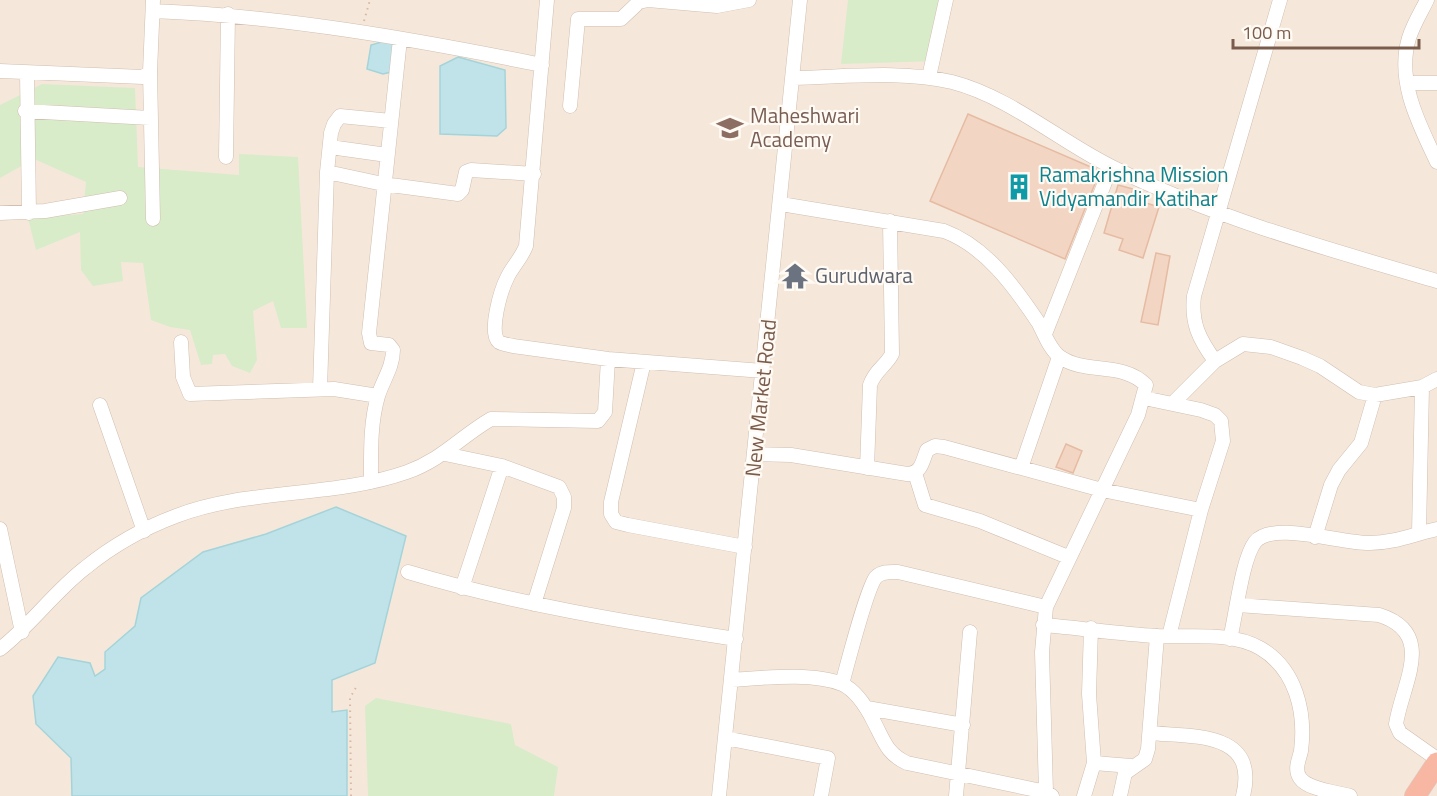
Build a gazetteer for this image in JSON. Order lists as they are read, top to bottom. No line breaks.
{"streets":{"street":["New Market Road"]},"places":{"school or university":["Maheshwari Academy"],"building":["Ramakrishna Mission Vidyamandir Katihar"],"temple":["Gurudwara"]},"scale_bar":"100 m"}
